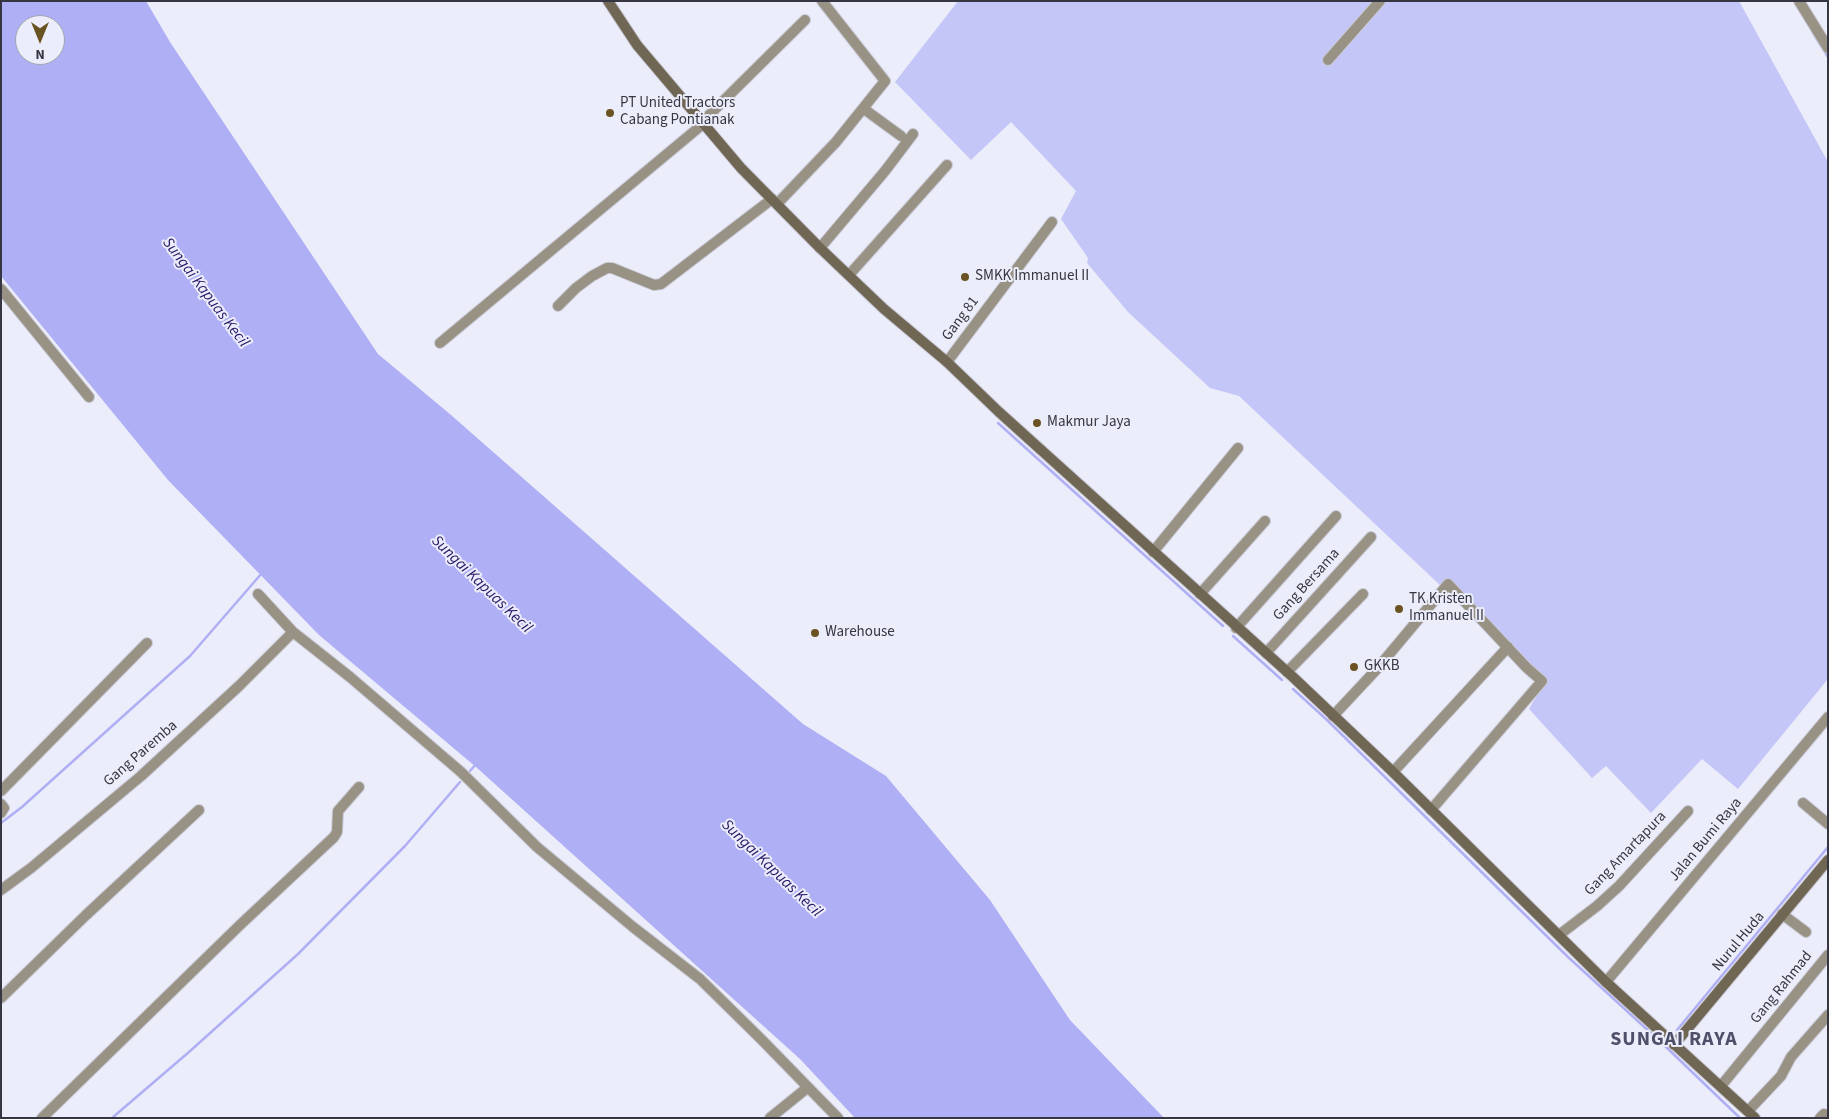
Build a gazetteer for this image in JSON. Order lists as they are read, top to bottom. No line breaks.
{"streets":{"main road":["Nurul Huda"],"street":["Gang 81","Gang Bersama","Gang Paremba","Jalan Bumi Raya","Gang Amartapura","Gang Rahmad"]},"districts":["SUNGAI RAYA"],"water":["Sungai Kapuas Kecil"],"places":["PT United Tractors Cabang Pontianak","SMKK Immanuel II","Makmur Jaya","TK Kristen Immanuel II","Warehouse","GKKB"],"north":"bottom"}
